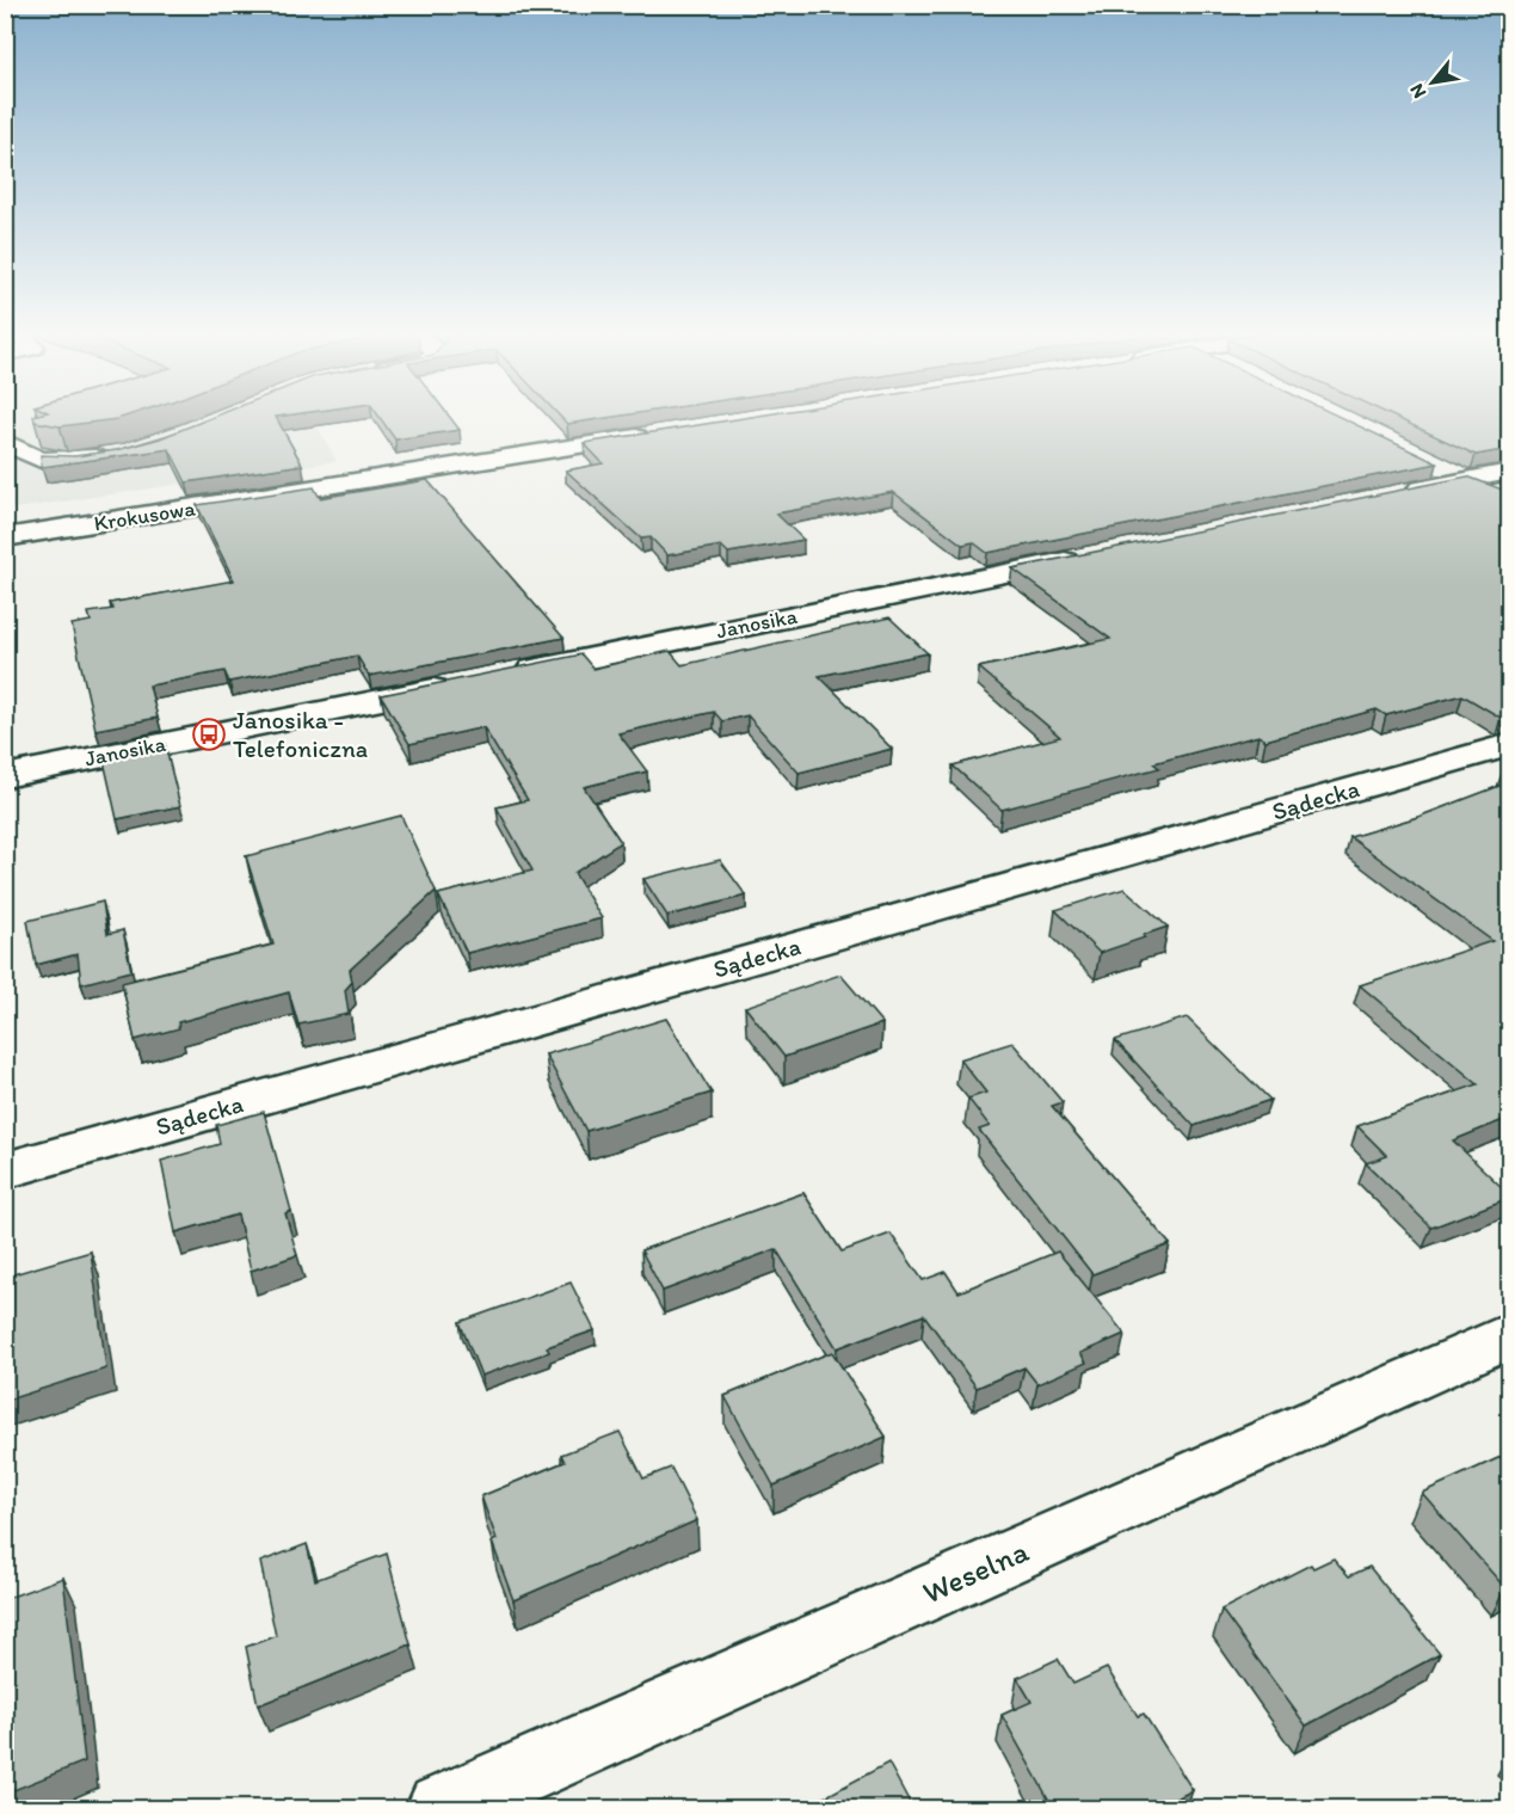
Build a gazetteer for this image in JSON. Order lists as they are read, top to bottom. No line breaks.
{"streets":{"street":["Krokusowa","Janosika","Sądecka","Weselna"]},"places":{"bus stop":["Janosika - Telefoniczna"]},"north":"bottom left"}
